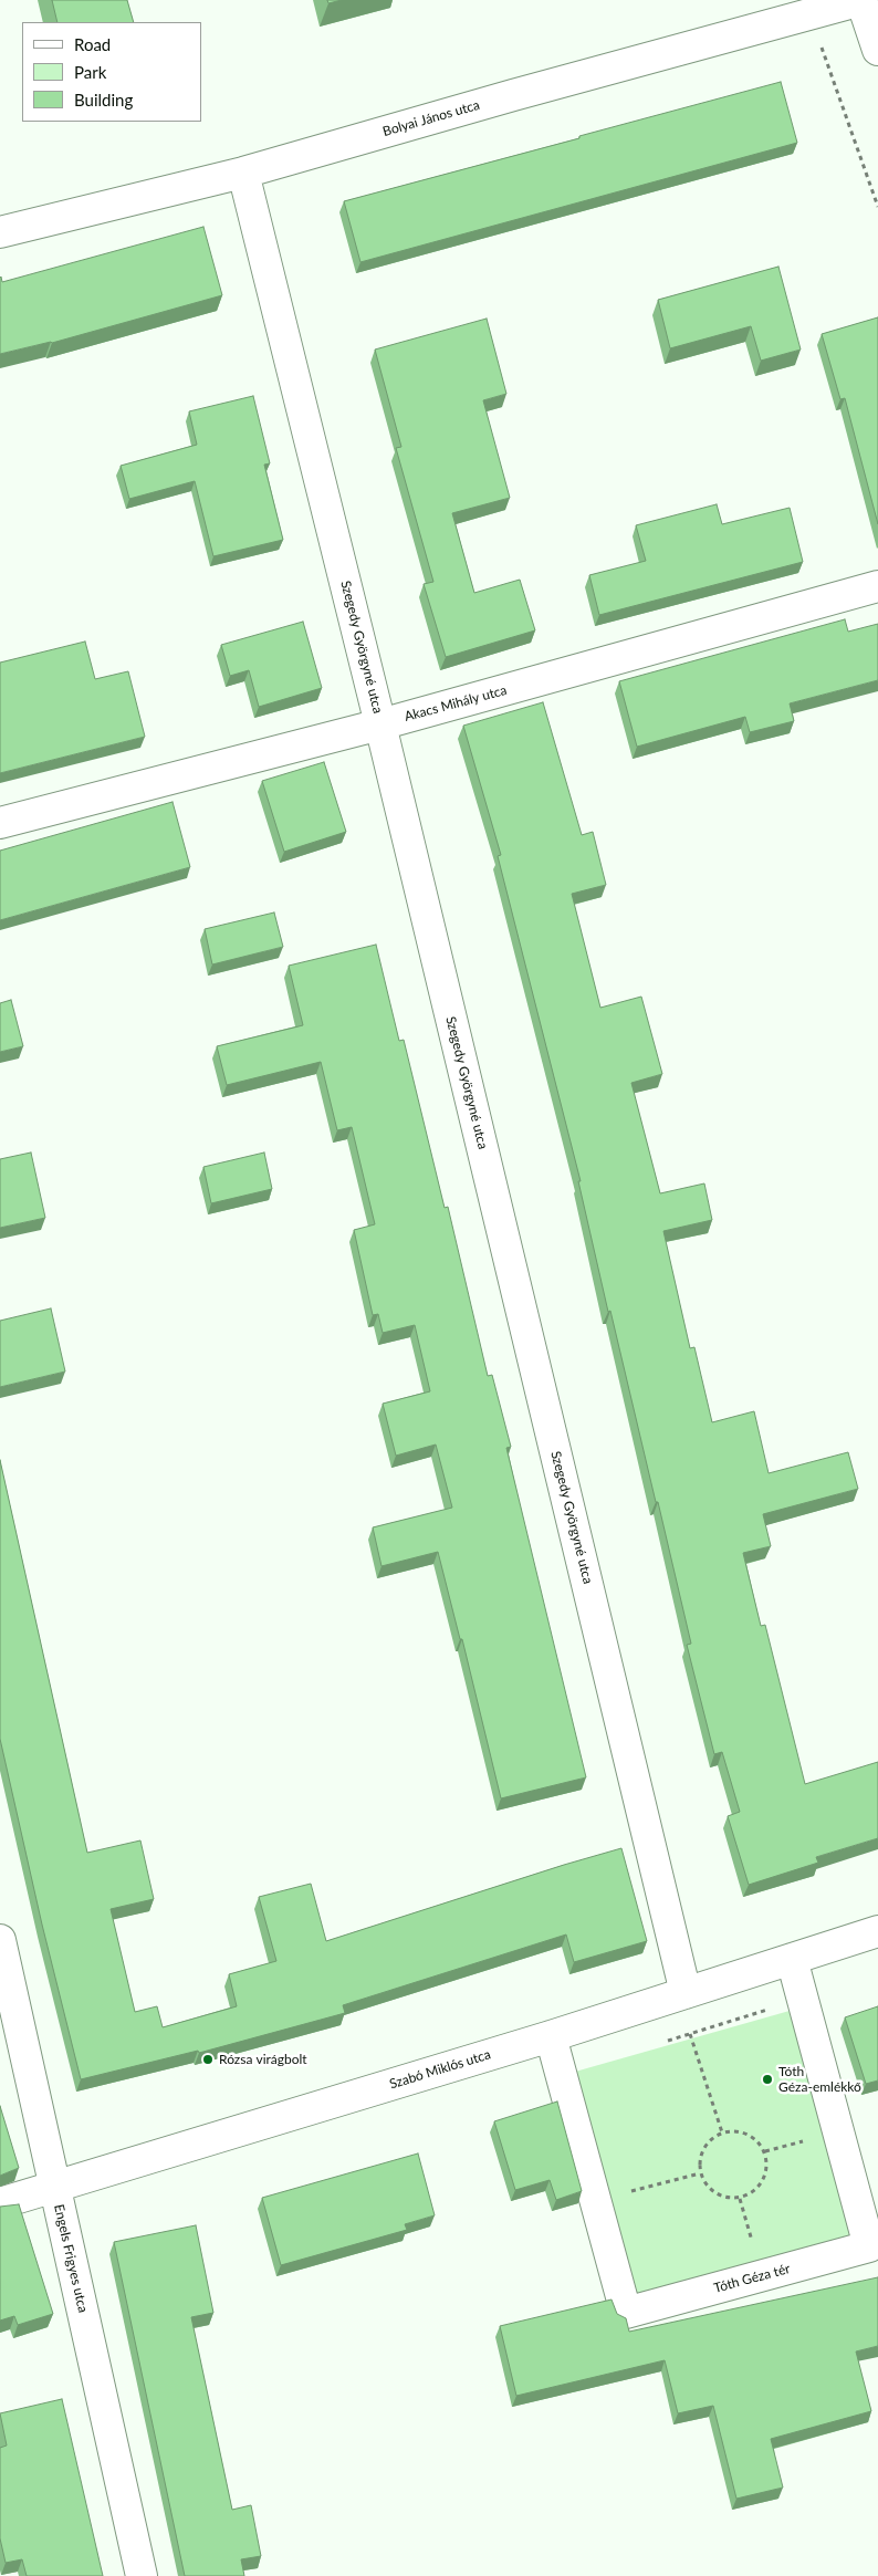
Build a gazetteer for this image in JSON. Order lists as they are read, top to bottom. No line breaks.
{"streets":{"street":["Bolyai János utca","Szegedy Györgyné utca","Akacs Mihály utca","Szabó Miklós utca","Engels Frigyes utca","Tóth Géza tér"]},"crossings":[["Bolyai János utca","Szegedy Györgyné utca"],["Szegedy Györgyné utca","Akacs Mihály utca"],["Szegedy Györgyné utca","Szabó Miklós utca"],["Szabó Miklós utca","Engels Frigyes utca"],["Szabó Miklós utca","Tóth Géza tér"]],"places":["Rózsa virágbolt","Tóth Géza-emlékkő"],"legend":["Road","Park","Building"]}
